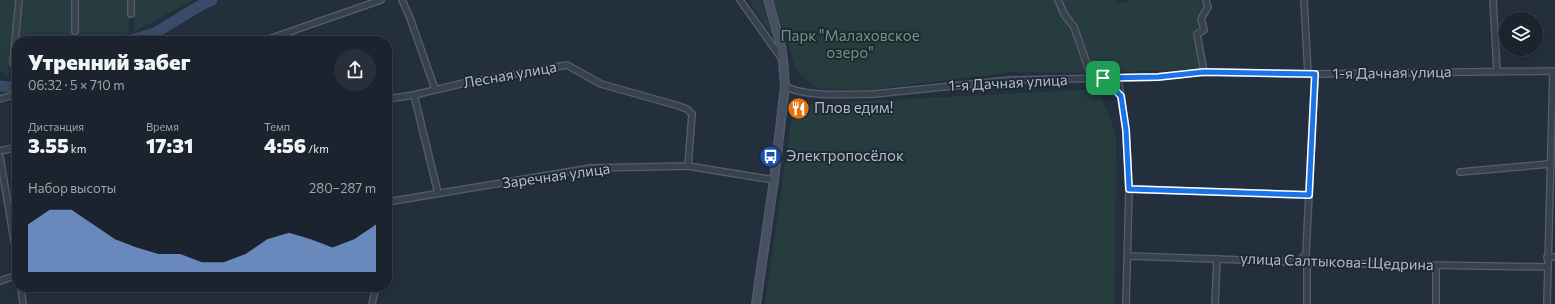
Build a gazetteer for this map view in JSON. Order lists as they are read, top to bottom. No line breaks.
{"streets":{"street":["1-я Дачная улица","Лесная улица","Заречная улица","улица Салтыкова-Щедрина"]},"crossings":[["Лесная улица","Заречная улица"]],"parks":["Парк \"Малаховское озеро\""],"places":{"restaurant":["Плов едим!"],"bus stop":["Электропосёлок"]},"page":{"heading":["Утренний забег","06:32 · 5 × 710 m"],"stats":[["Дистанция","3.55 km"],["Время","17:31"],["Темп","4:56 /km"]],"chart":["Набор высоты","280–287 m"]}}
